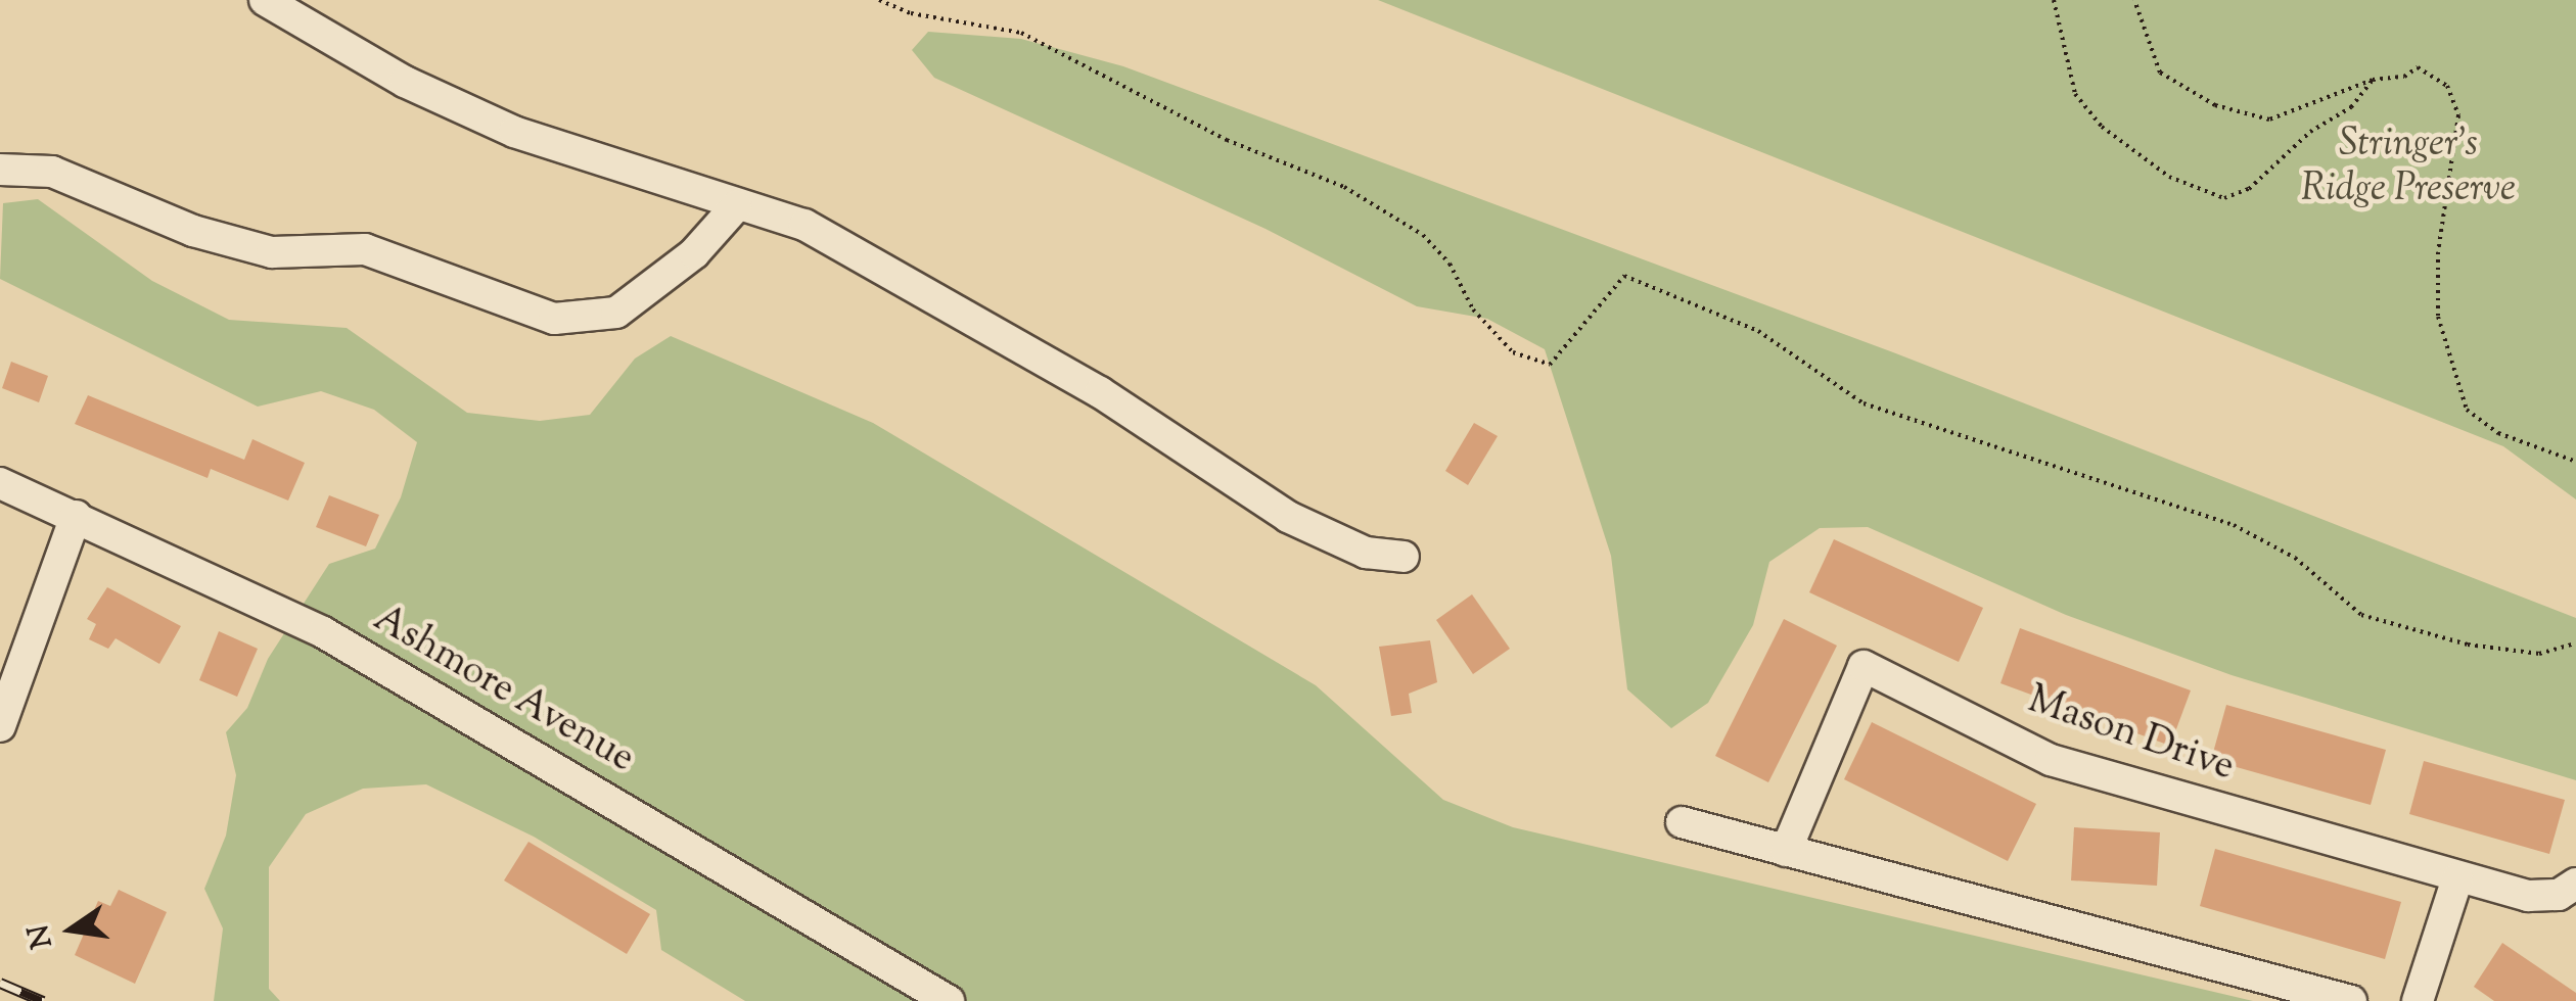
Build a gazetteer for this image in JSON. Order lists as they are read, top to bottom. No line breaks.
{"streets":{"street":["Ashmore Avenue","Mason Drive"]},"parks":["Stringer's Ridge Preserve"],"north":"left"}
